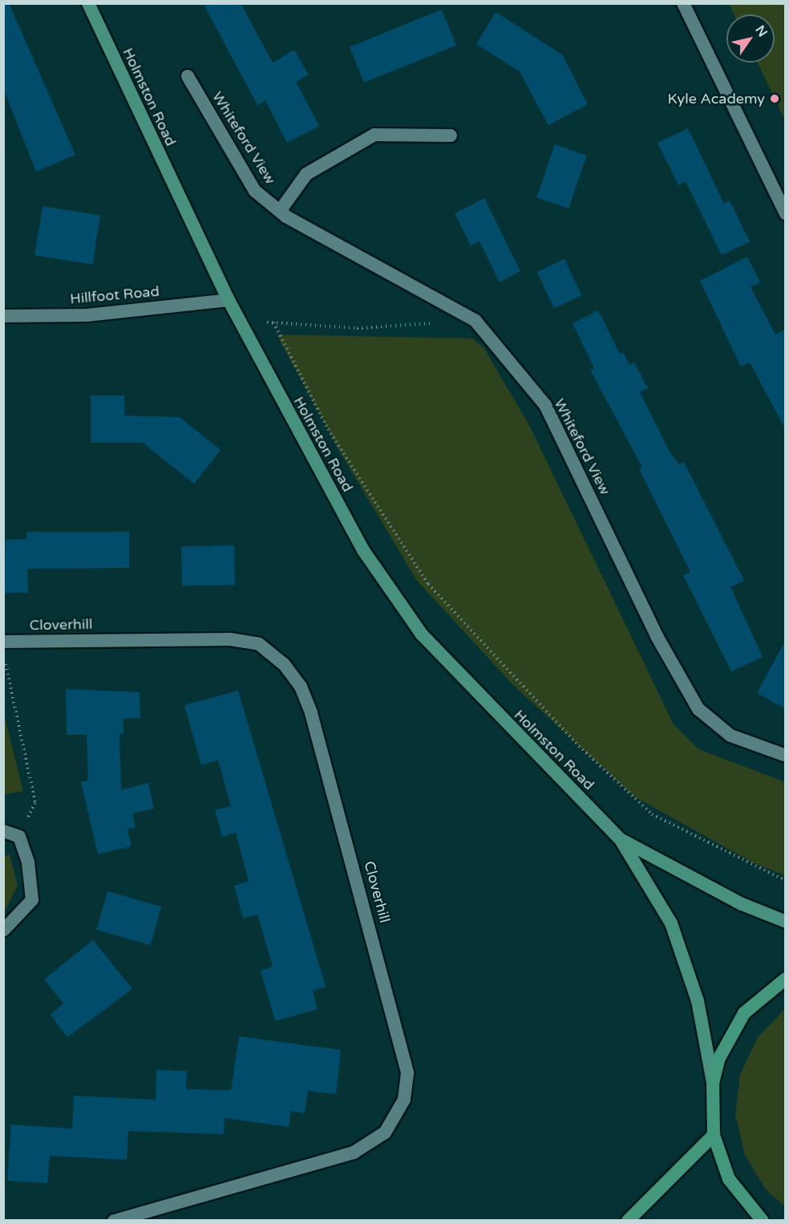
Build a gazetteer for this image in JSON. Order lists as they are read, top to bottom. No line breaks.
{"streets":{"main road":["Holmston Road"],"street":["Whiteford View","Hillfoot Road","Cloverhill"]},"crossings":[["Holmston Road","Hillfoot Road"]],"places":["Kyle Academy"],"north":"top right"}
